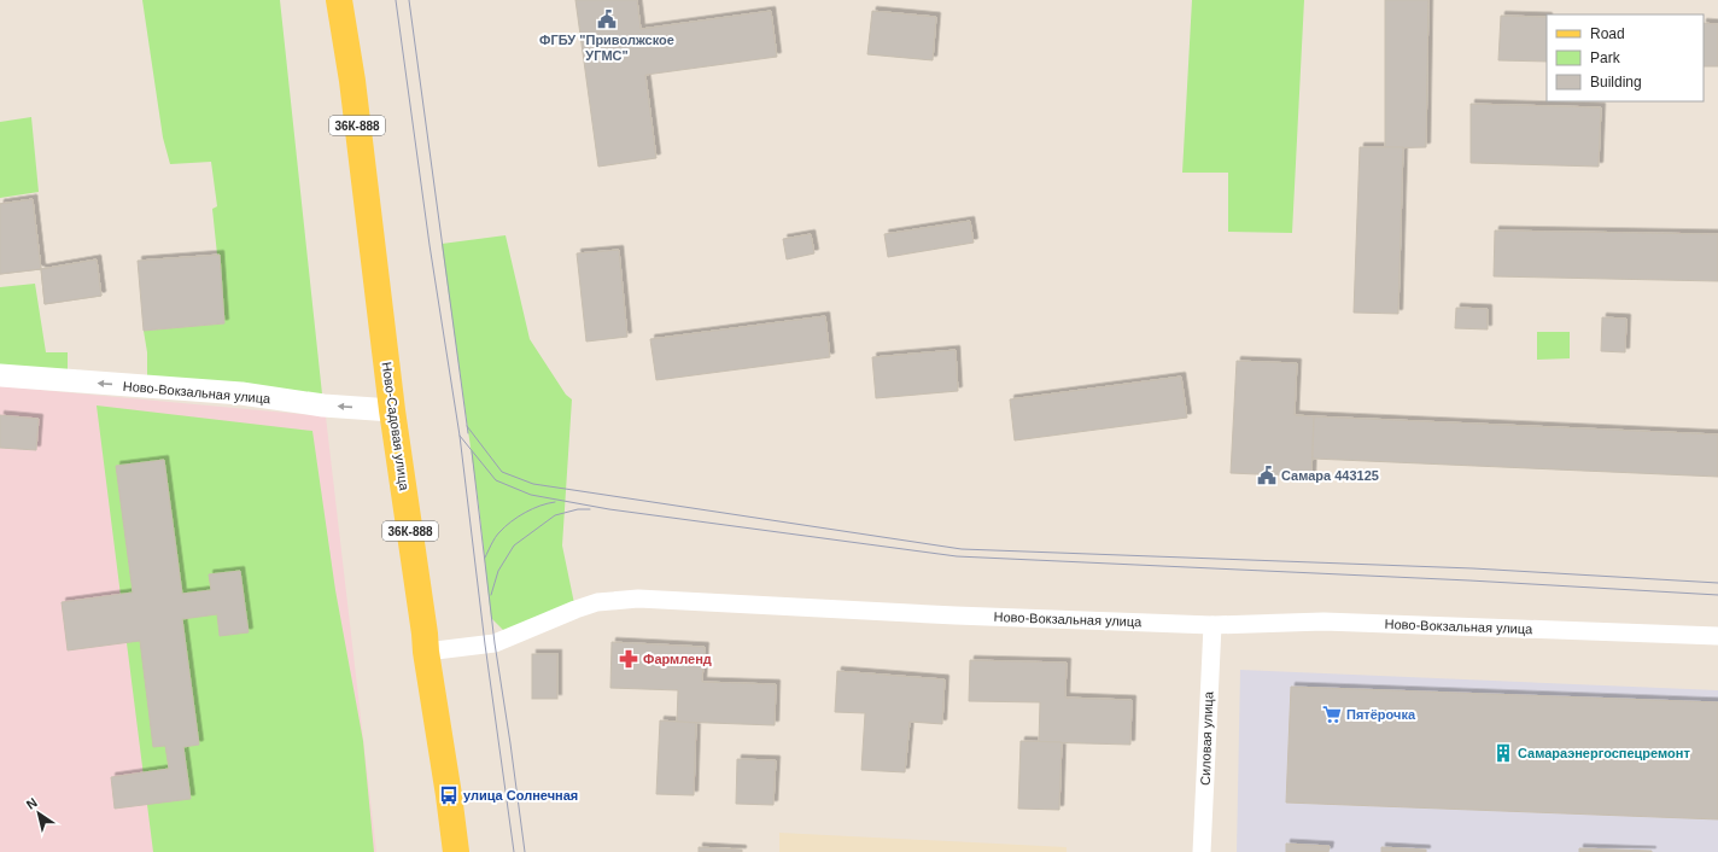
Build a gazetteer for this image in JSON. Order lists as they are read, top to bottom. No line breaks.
{"streets":{"main road":["36К-888","Ново-Садовая улица"],"street":["Ново-Вокзальная улица","Силовая улица"]},"crossings":[["Ново-Вокзальная улица","Ново-Садовая улица"],["Ново-Вокзальная улица","Силовая улица"]],"places":{"public building":["ФГБУ \"Приволжское УГМС\"","Самара 443125"],"pharmacy":["Фармленд"],"supermarket":["Пятёрочка"],"building":["Самараэнергоспецремонт"],"bus stop":["улица Солнечная"]},"legend":["Road","Park","Building"],"north":"top left"}
